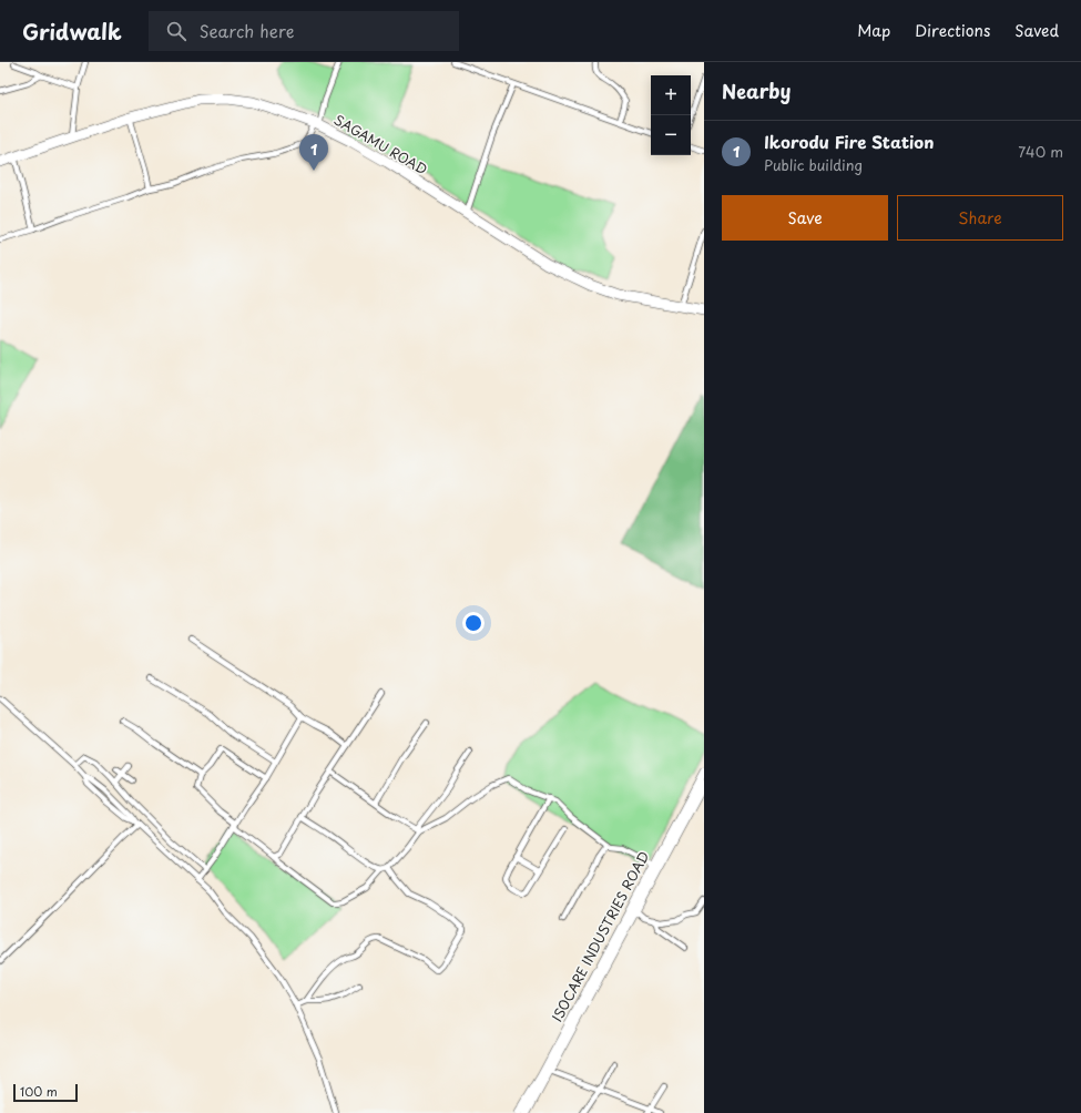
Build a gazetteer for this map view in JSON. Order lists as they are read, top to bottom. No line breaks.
{"streets":{"highway":["SAGAMU ROAD"],"street":["ISOCARE INDUSTRIES ROAD"]},"scale_bar":"100 m","page":{"header":"Gridwalk","search":"Search here","nav":["Map","Directions","Saved"],"heading":"Nearby","map_buttons":["+","−"],"list":[{"mark":"1","name":"Ikorodu Fire Station","note":"Public building","value":"740 m"}],"pins":"1","buttons":["Save","Share"],"scale":"100 m"}}
